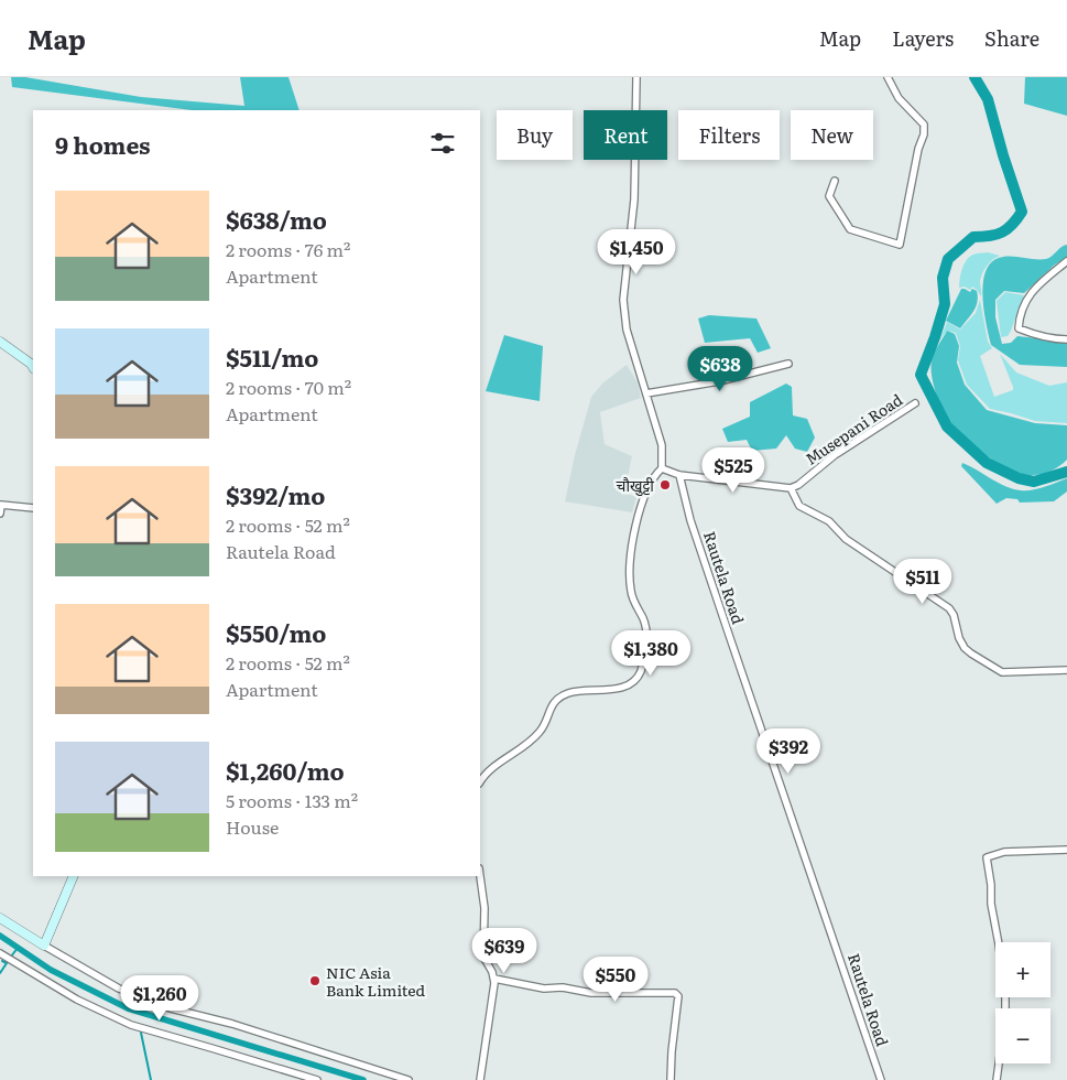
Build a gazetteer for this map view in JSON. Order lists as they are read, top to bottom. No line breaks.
{"streets":{"street":["Musepani Road","Rautela Road"]},"places":["चौखुट्टी","NIC Asia Bank Limited"],"page":{"header":"Map","nav":["Map","Layers","Share"],"chip":["Buy","Rent","Filters","New"],"heading":"9 homes","list":[{"name":"$638/mo","note":"2 rooms · 76 m² · Apartment"},{"name":"$511/mo","note":"2 rooms · 70 m² · Apartment"},{"name":"$392/mo","note":"2 rooms · 52 m² · Rautela Road"},{"name":"$550/mo","note":"2 rooms · 52 m² · Apartment"},{"name":"$1,260/mo","note":"5 rooms · 133 m² · House"}],"price":["$1,450","$638","$525","$511","$1,380","$392","$639","$550","$1,260"],"map_buttons":["+","−"]}}
